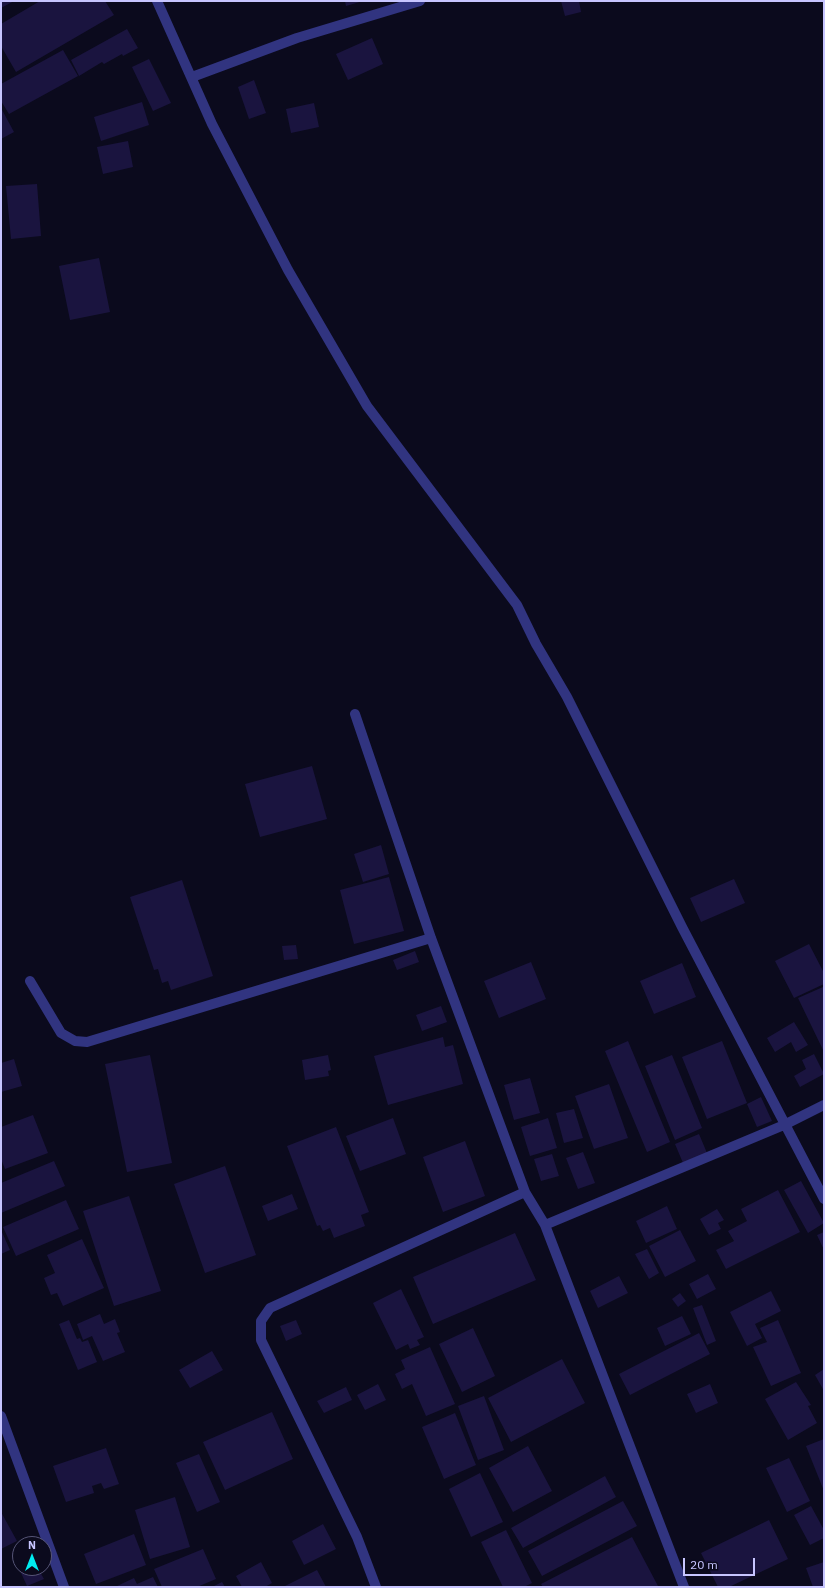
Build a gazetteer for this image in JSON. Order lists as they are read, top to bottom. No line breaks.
{"scale_bar":"20 m","north":"top"}
